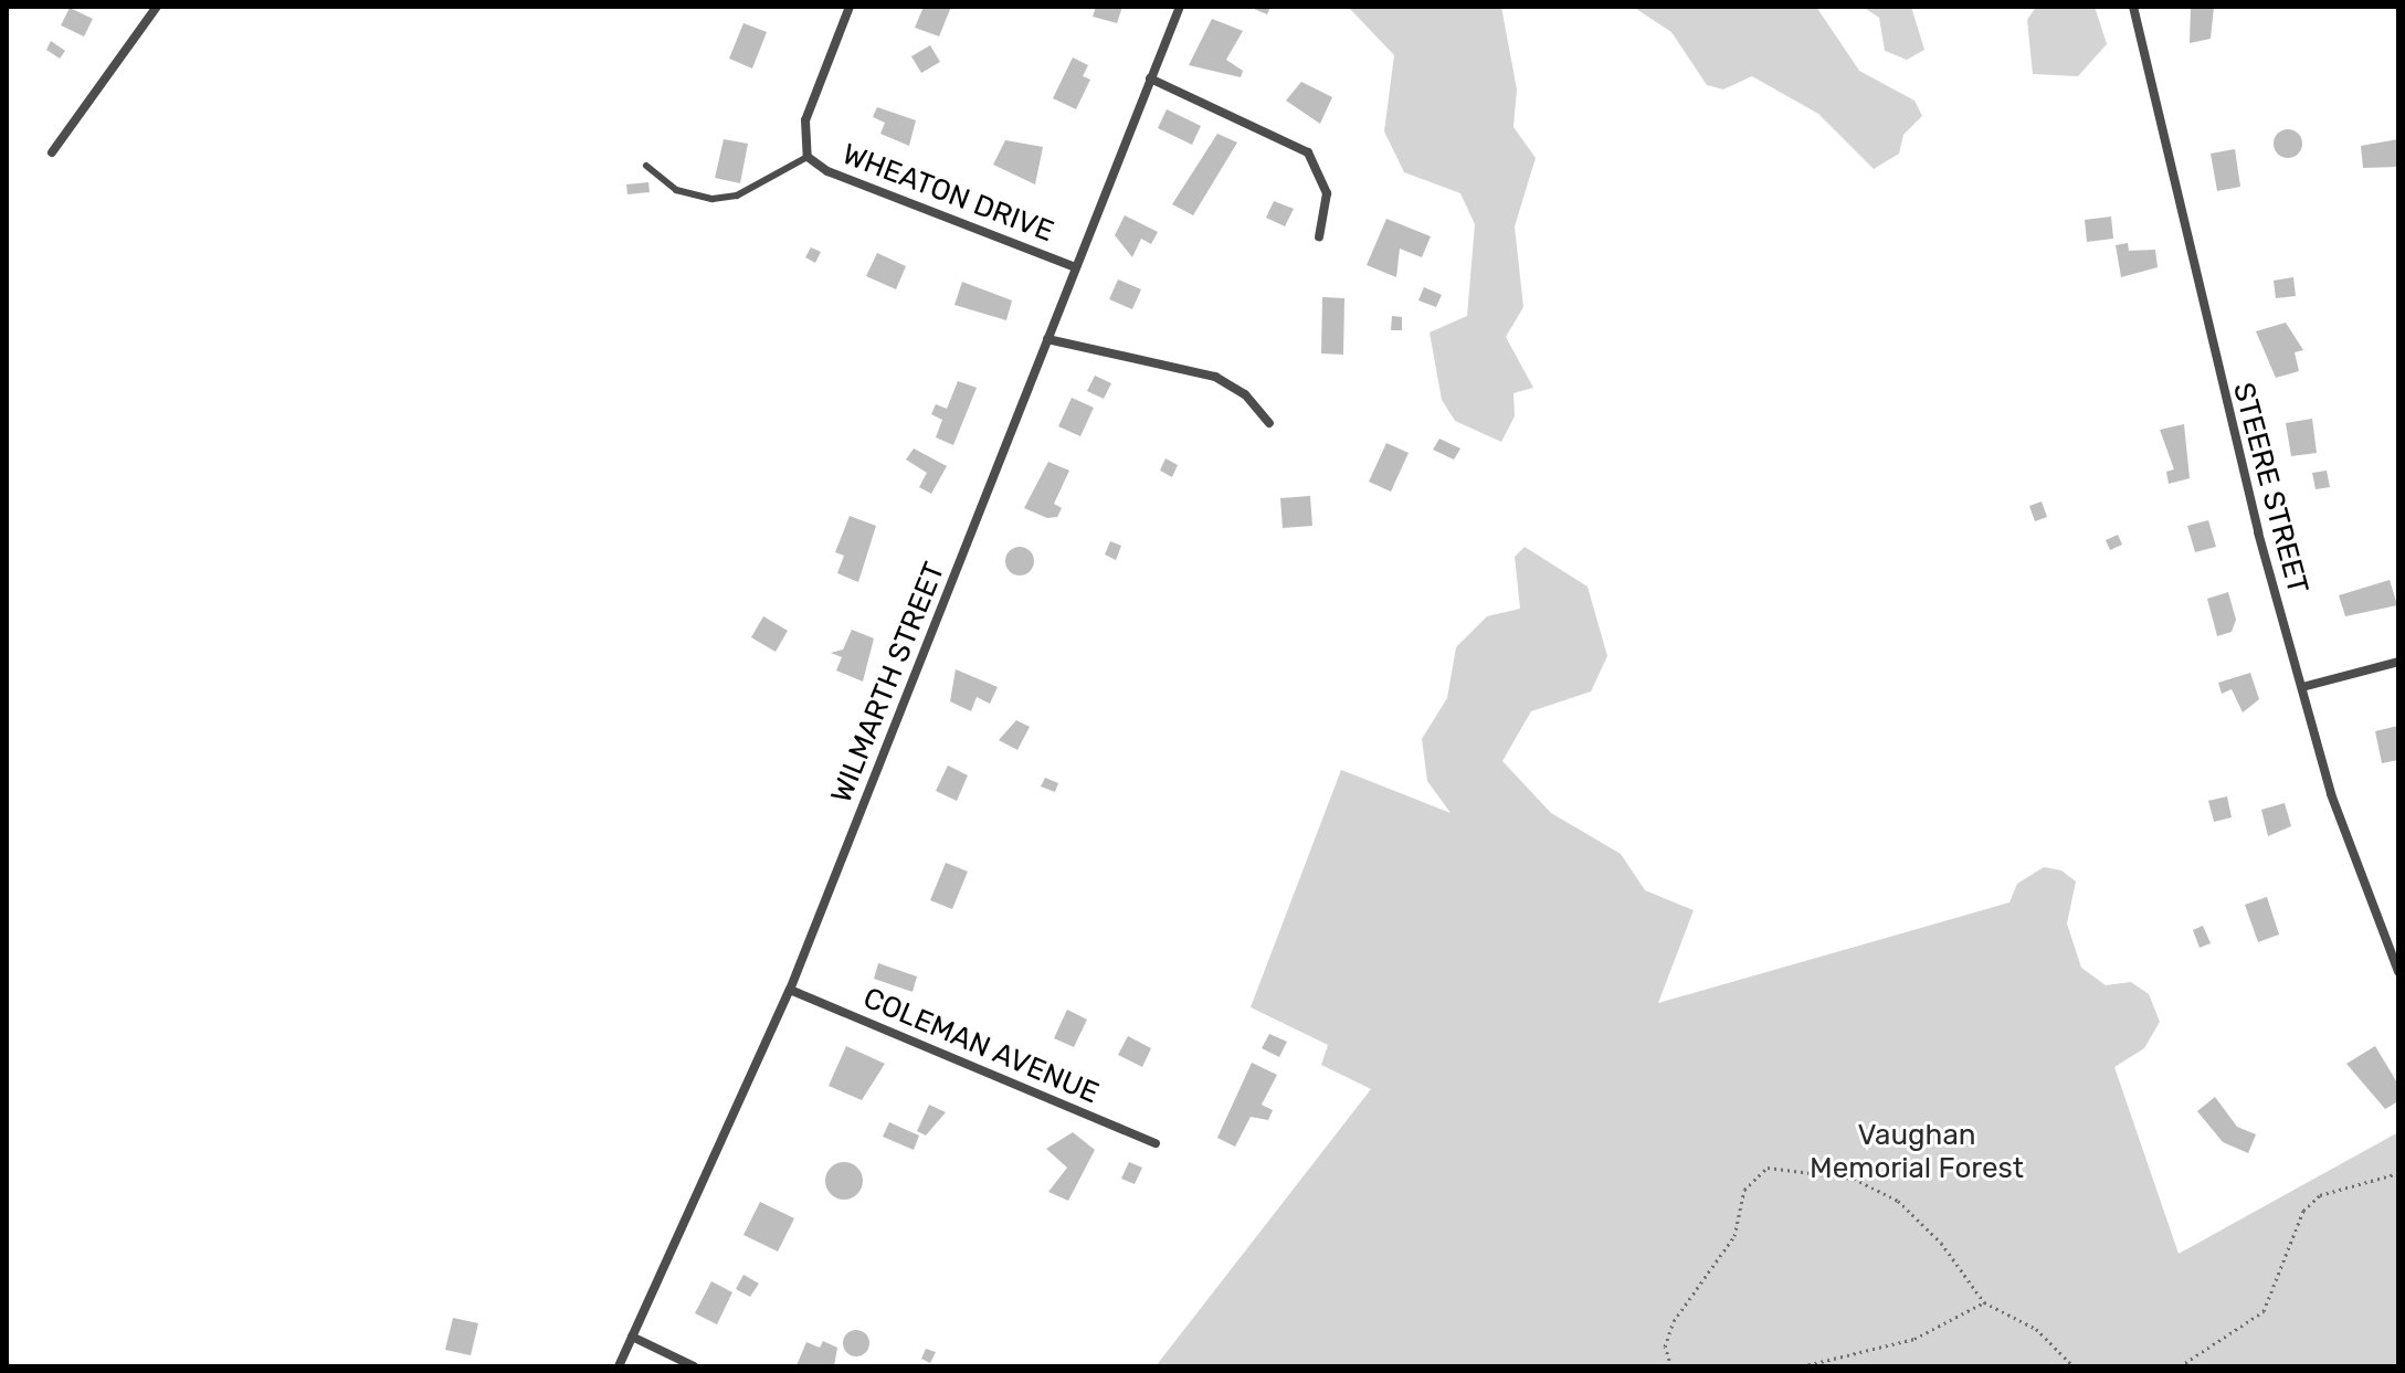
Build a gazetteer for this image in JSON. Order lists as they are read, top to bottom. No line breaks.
{"streets":{"street":["WHEATON DRIVE","STEERE STREET","WILMARTH STREET","COLEMAN AVENUE"]},"crossings":[["WHEATON DRIVE","WILMARTH STREET"],["WILMARTH STREET","COLEMAN AVENUE"]],"parks":["Vaughan Memorial Forest"]}
